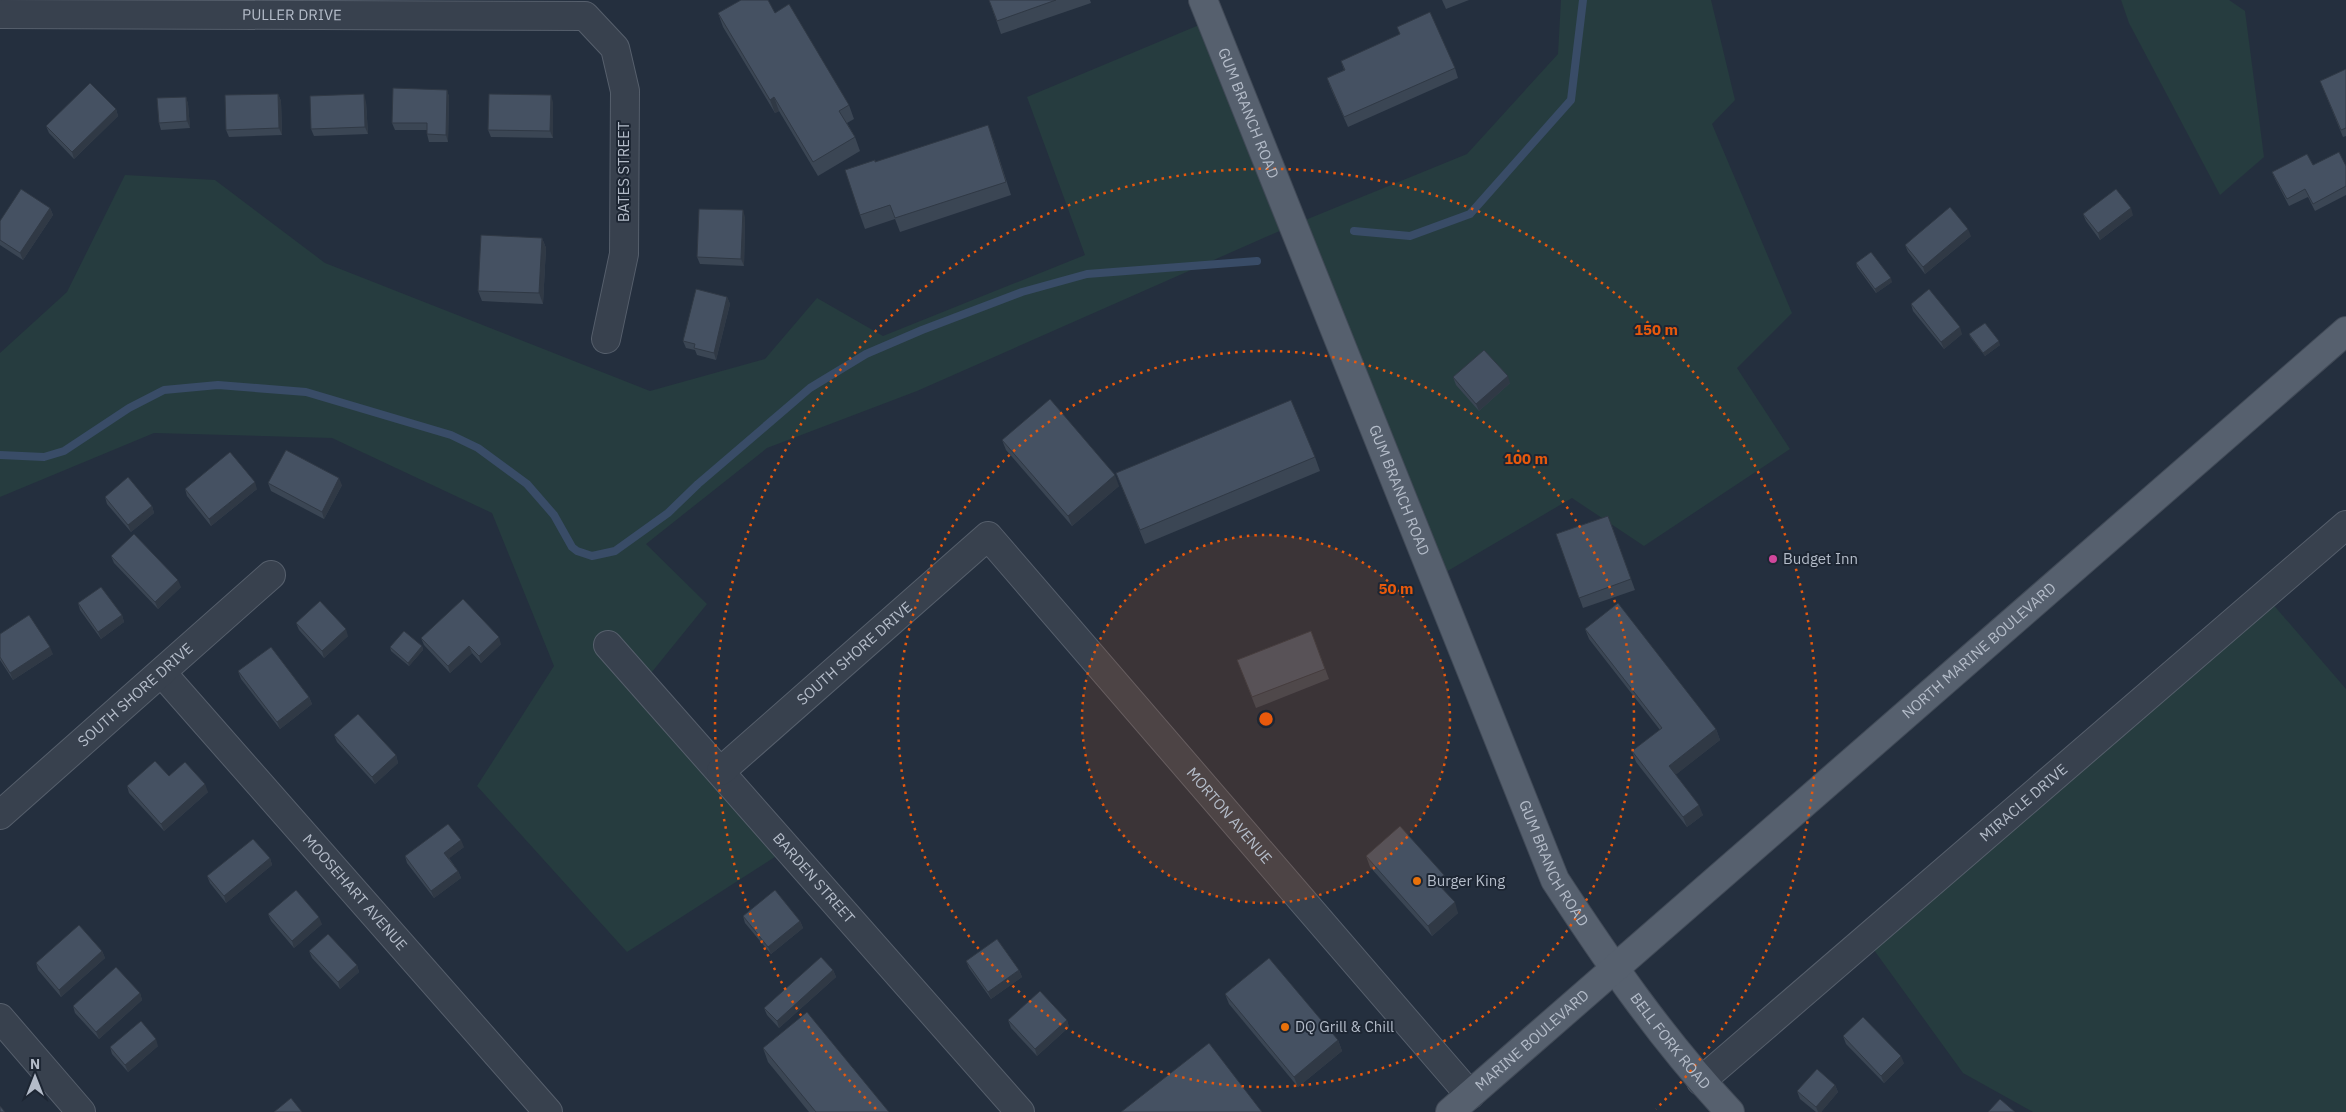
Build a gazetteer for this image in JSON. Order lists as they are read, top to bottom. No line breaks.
{"streets":{"main road":["GUM BRANCH ROAD","NORTH MARINE BOULEVARD","MARINE BOULEVARD","BELL FORK ROAD"],"street":["PULLER DRIVE","BATES STREET","SOUTH SHORE DRIVE","MIRACLE DRIVE","MORTON AVENUE","BARDEN STREET","MOOSEHART AVENUE"]},"crossings":[["PULLER DRIVE","BATES STREET"],["GUM BRANCH ROAD","NORTH MARINE BOULEVARD"],["GUM BRANCH ROAD","MARINE BOULEVARD"],["GUM BRANCH ROAD","BELL FORK ROAD"],["NORTH MARINE BOULEVARD","MARINE BOULEVARD"],["NORTH MARINE BOULEVARD","BELL FORK ROAD"],["SOUTH SHORE DRIVE","MORTON AVENUE"],["SOUTH SHORE DRIVE","BARDEN STREET"],["SOUTH SHORE DRIVE","MOOSEHART AVENUE"],["MIRACLE DRIVE","BELL FORK ROAD"],["MORTON AVENUE","MARINE BOULEVARD"],["MARINE BOULEVARD","BELL FORK ROAD"]],"places":["Budget Inn","Burger King","DQ Grill & Chill"],"north":"top","rings":["150 m","100 m","50 m"]}
